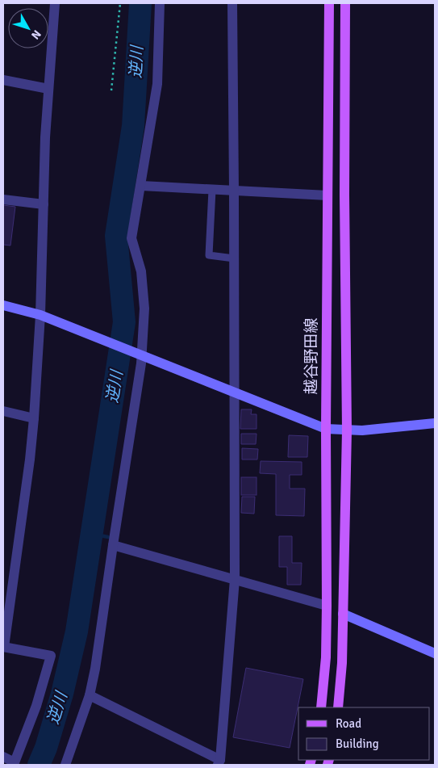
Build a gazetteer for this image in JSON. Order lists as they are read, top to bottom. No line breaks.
{"streets":{"main road":["越谷野田線"]},"water":["逆川"],"legend":["Road","Building"],"north":"bottom right"}
